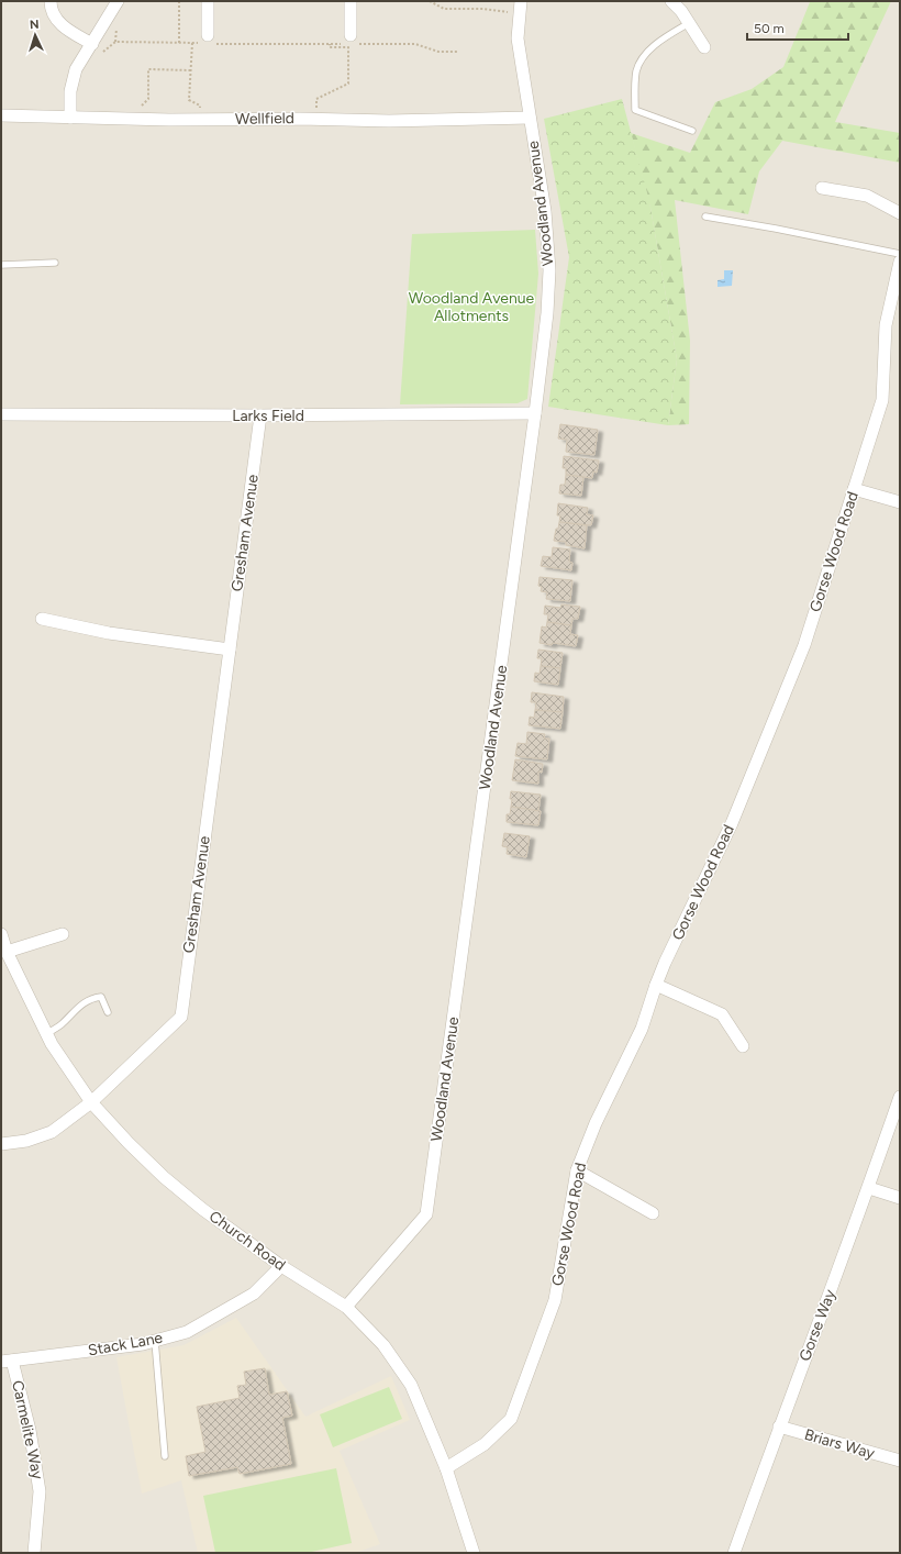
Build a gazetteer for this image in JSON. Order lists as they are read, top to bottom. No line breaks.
{"streets":{"street":["Wellfield","Woodland Avenue","Larks Field","Gresham Avenue","Gorse Wood Road","Church Road","Gorse Way","Stack Lane","Carmelite Way","Briars Way"]},"crossings":[["Wellfield","Woodland Avenue"],["Woodland Avenue","Larks Field"],["Woodland Avenue","Church Road"],["Larks Field","Gresham Avenue"],["Gresham Avenue","Church Road"],["Gorse Wood Road","Church Road"],["Church Road","Stack Lane"],["Gorse Way","Briars Way"],["Stack Lane","Carmelite Way"]],"parks":["Woodland Avenue Allotments"],"scale_bar":"50 m","north":"top"}
